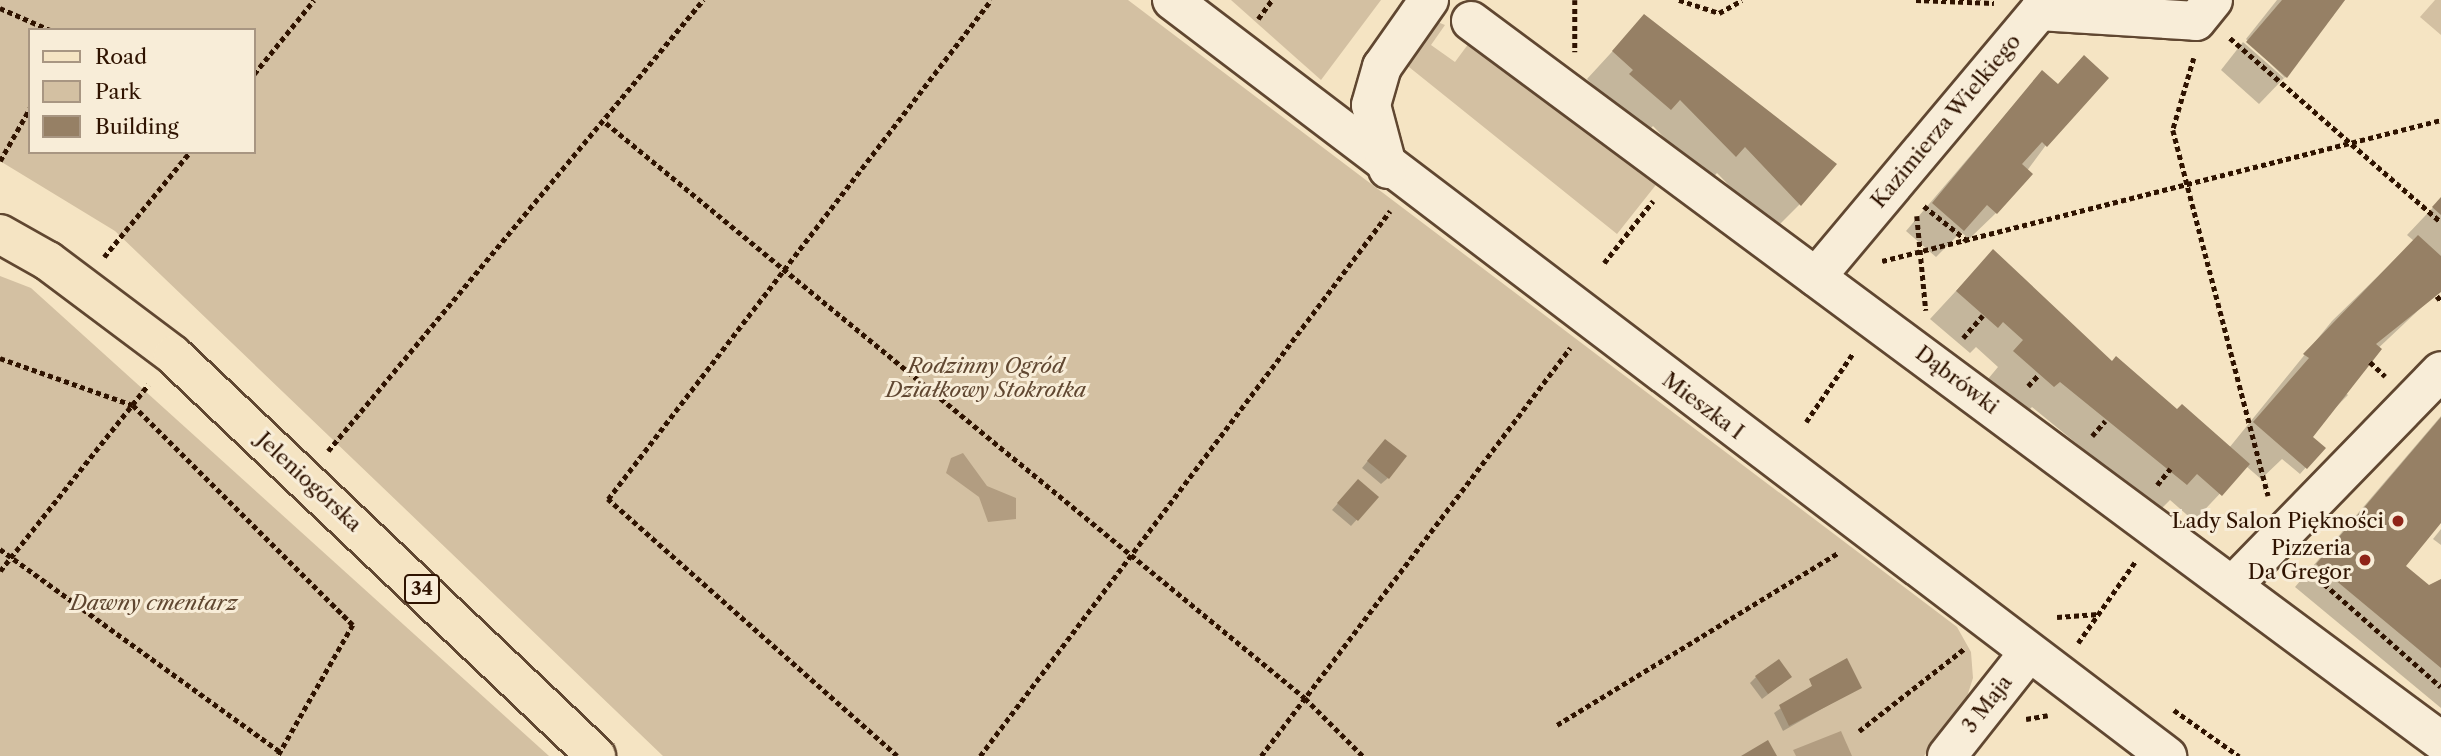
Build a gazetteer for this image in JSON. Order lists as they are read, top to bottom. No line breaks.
{"streets":{"main road":["Jeleniogórska","34"],"street":["Kazimierza Wielkiego","Dąbrówki","Mieszka I","3 Maja"]},"crossings":[["Kazimierza Wielkiego","Dąbrówki"],["Mieszka I","3 Maja"]],"parks":["Rodzinny Ogród Działkowy Stokrotka","Dawny cmentarz"],"places":["Lady Salon Piękności","Pizzeria Da Gregor"],"legend":["Road","Park","Building"]}
